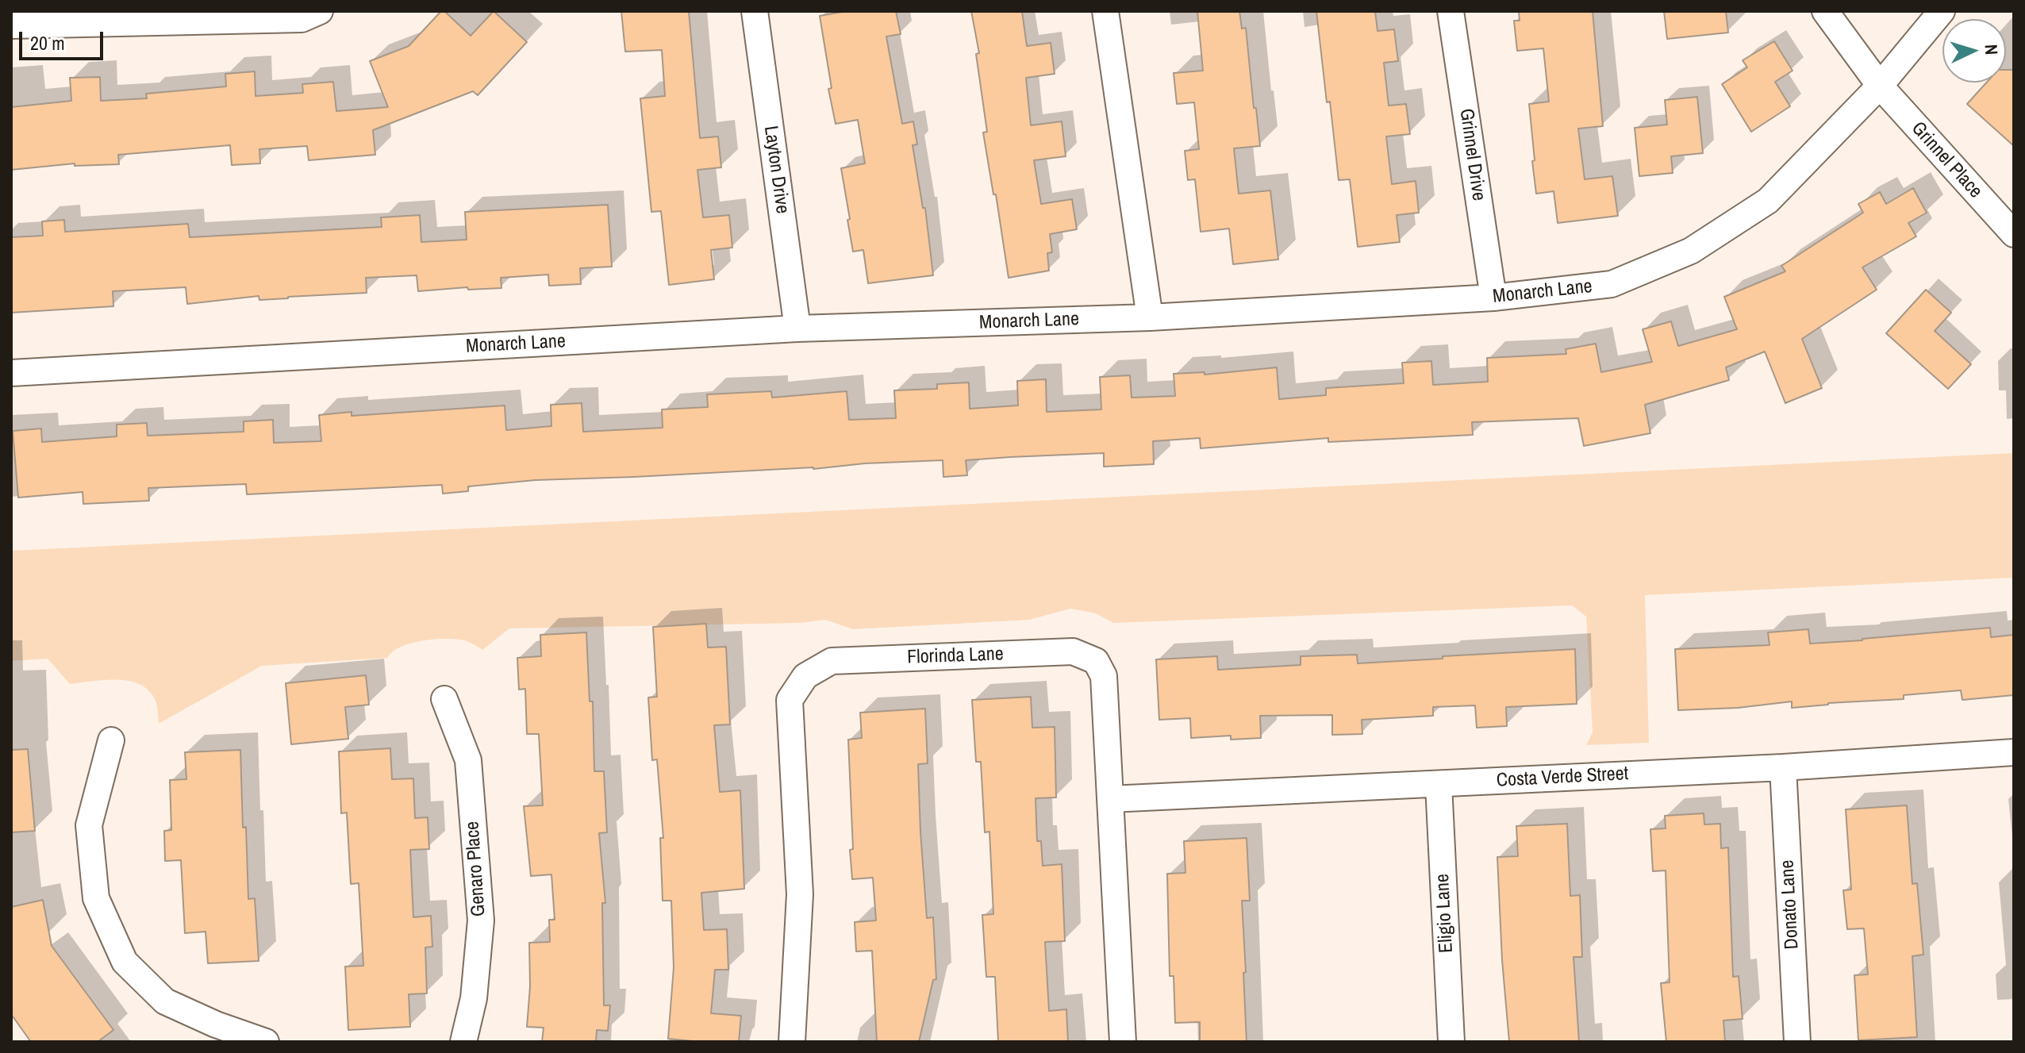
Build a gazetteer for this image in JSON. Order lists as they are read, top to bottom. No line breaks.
{"streets":{"street":["Grinnel Drive","Grinnel Place","Layton Drive","Monarch Lane","Florinda Lane","Costa Verde Street","Genaro Place","Donato Lane","Eligio Lane"]},"crossings":[["Grinnel Drive","Monarch Lane"],["Grinnel Place","Monarch Lane"],["Layton Drive","Monarch Lane"],["Florinda Lane","Costa Verde Street"],["Costa Verde Street","Donato Lane"],["Costa Verde Street","Eligio Lane"]],"scale_bar":"20 m","north":"right"}
